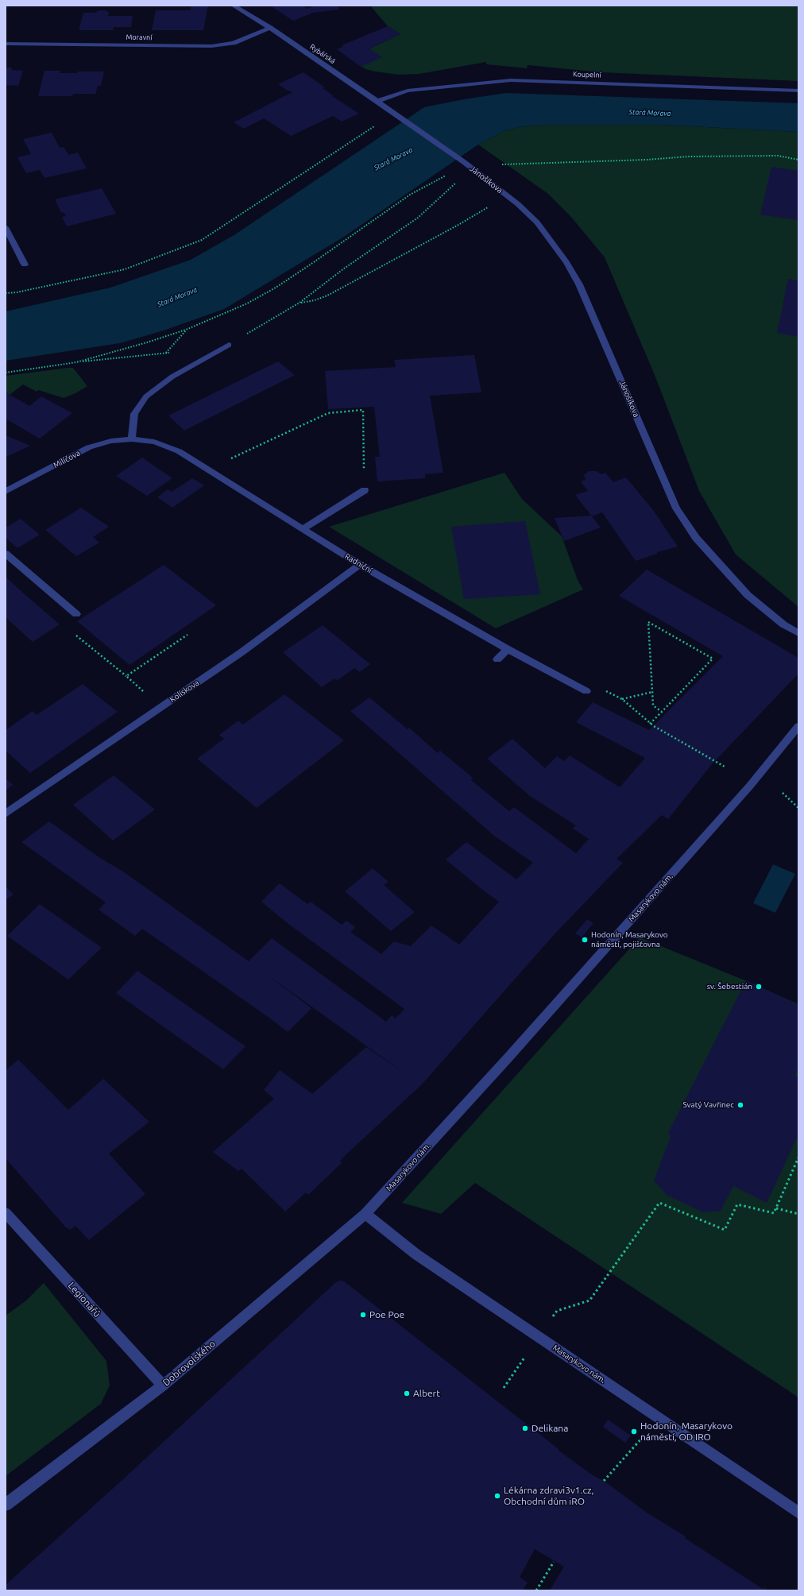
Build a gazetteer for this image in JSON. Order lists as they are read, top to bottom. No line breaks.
{"streets":{"street":["Moravní","Rybářská","Koupelní","Jánošíkova","Milíčova","Radniční","Kolískova","Masarykovo nám.","Legionářů","Dobrovolského"]},"crossings":[["Moravní","Rybářská"],["Rybářská","Koupelní"],["Rybářská","Jánošíkova"],["Milíčova","Radniční"],["Radniční","Kolískova"],["Masarykovo nám.","Dobrovolského"],["Legionářů","Dobrovolského"]],"water":["Stará Morava"],"places":["Hodonín, Masarykovo náměstí, pojišťovna","sv. Šebestián","Svatý Vavřinec","Poe Poe","Albert","Delikana","Hodonín, Masarykovo náměstí, OD IRO","Lékárna zdravi3v1.cz, Obchodní dům iRO"]}
